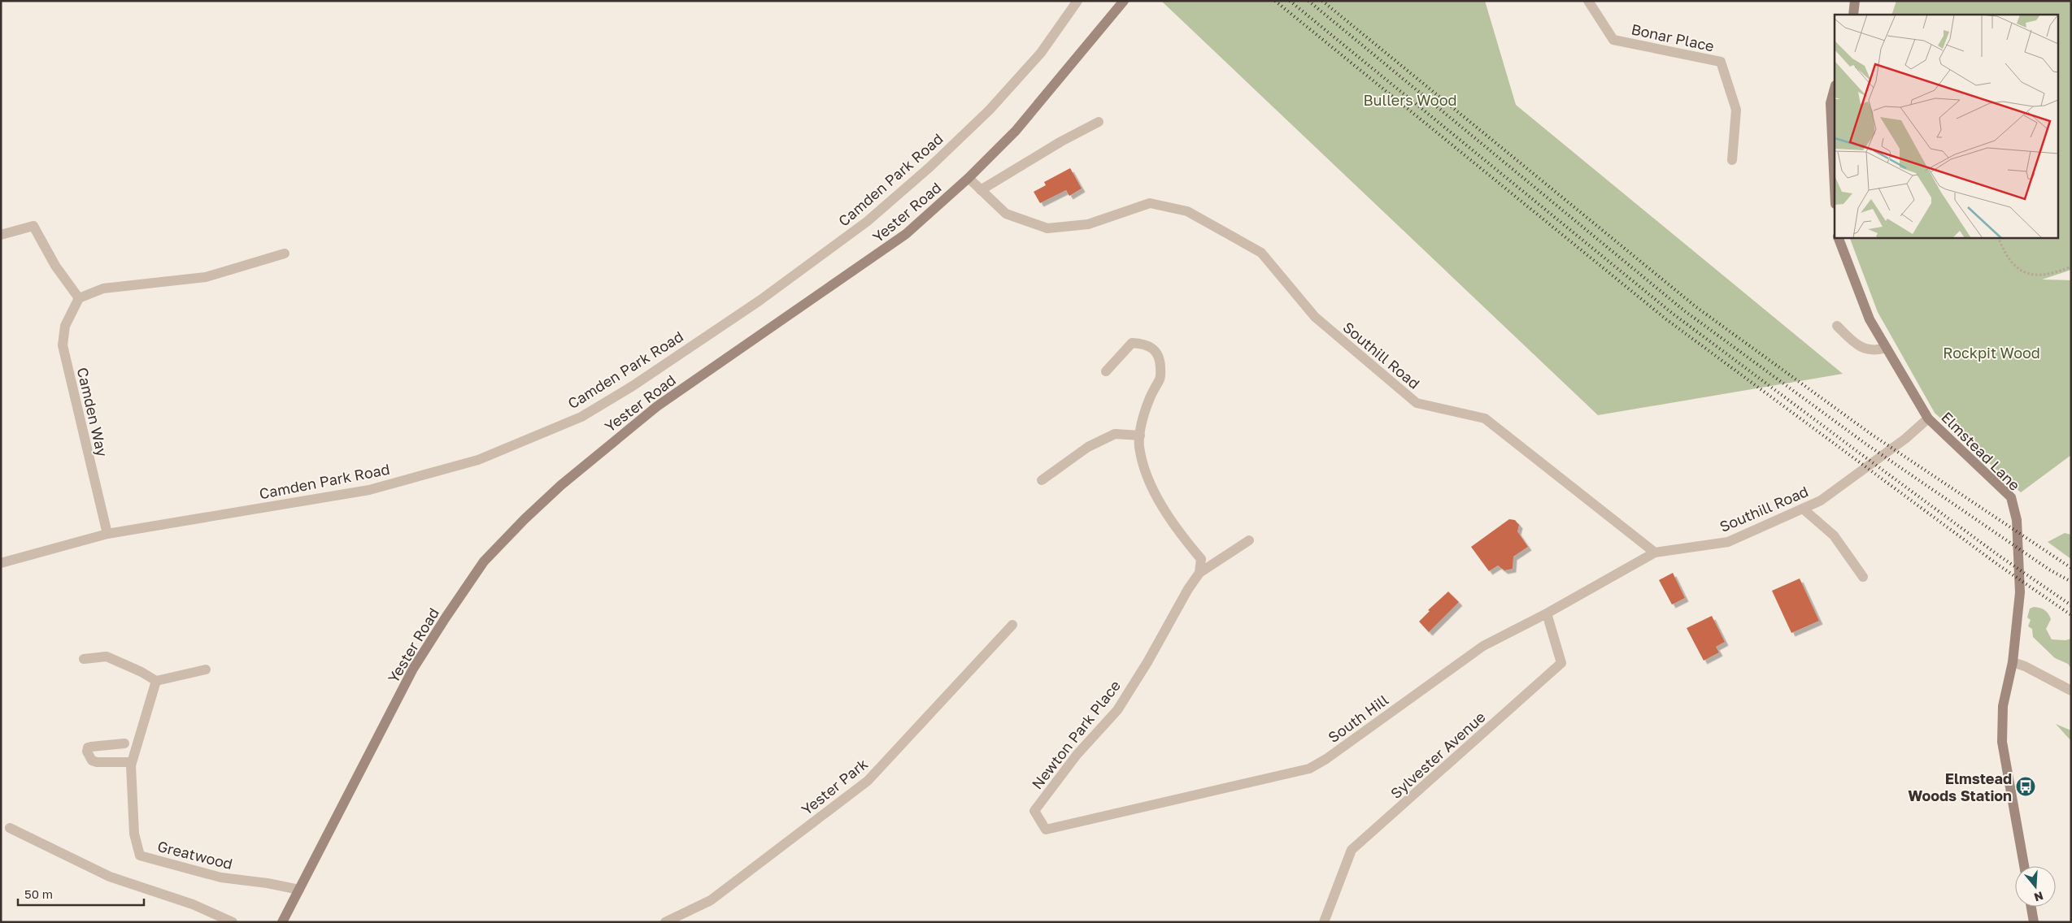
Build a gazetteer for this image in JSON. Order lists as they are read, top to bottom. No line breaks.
{"streets":{"street":["Bonar Place","Camden Park Road","Yester Road","Southill Road","Camden Way","Elmstead Lane","South Hill","Newton Park Place","Sylvester Avenue","Yester Park","Greatwood"]},"crossings":[["Camden Park Road","Camden Way"],["Yester Road","Southill Road"],["Yester Road","Greatwood"],["Southill Road","Elmstead Lane"],["Southill Road","South Hill"],["South Hill","Newton Park Place"],["South Hill","Sylvester Avenue"]],"parks":["Bullers Wood","Rockpit Wood"],"places":{"bus stop":["Elmstead Woods Station"]},"scale_bar":"50 m","north":"bottom"}
